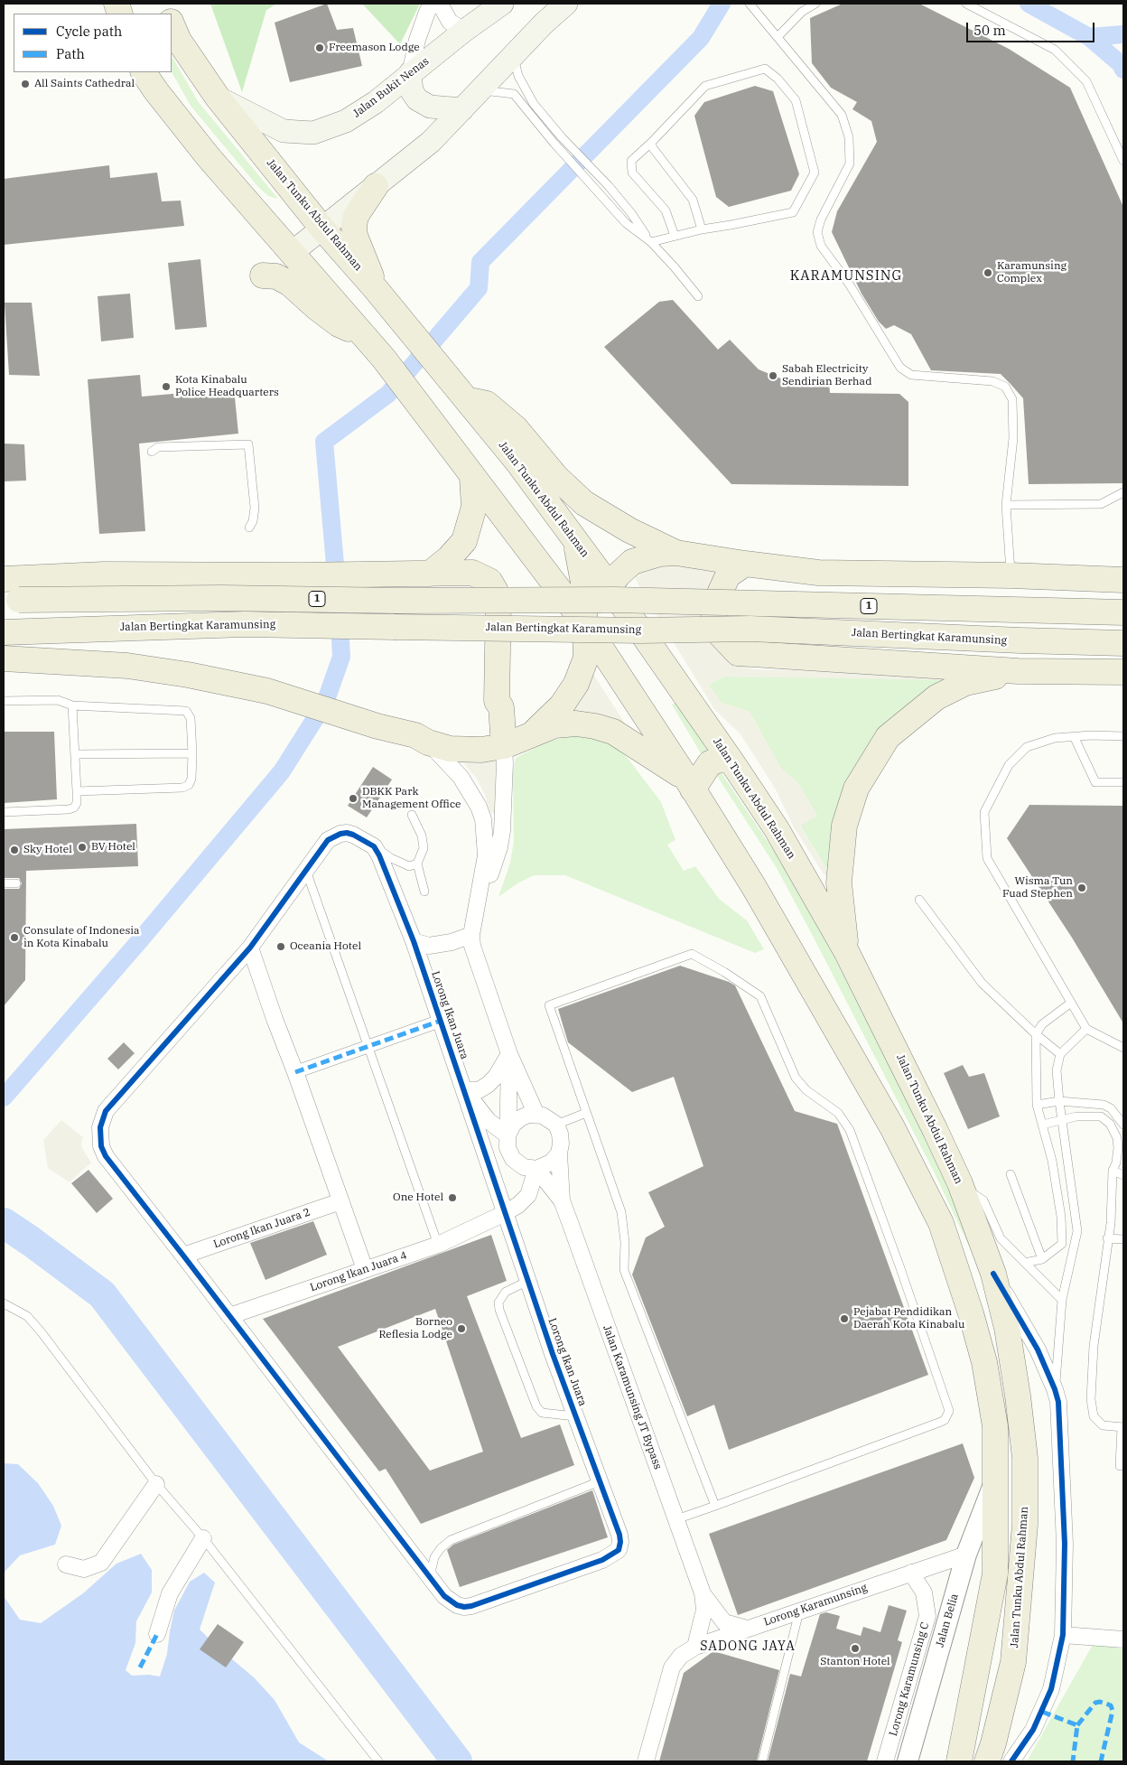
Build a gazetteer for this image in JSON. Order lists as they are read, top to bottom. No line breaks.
{"streets":{"main road":["Jalan Bukit Nenas","Jalan Tunku Abdul Rahman","1","Jalan Bertingkat Karamunsing"],"street":["Lorong Ikan Juara","Lorong Ikan Juara 2","Lorong Ikan Juara 4","Jalan Karamunsing JT Bypass","Lorong Karamunsing","Jalan Belia","Lorong Karamunsing C"]},"crossings":[["Jalan Bukit Nenas","Jalan Tunku Abdul Rahman"],["Lorong Ikan Juara","Lorong Ikan Juara 2"],["Lorong Ikan Juara","Lorong Ikan Juara 4"],["Lorong Ikan Juara 4","Jalan Karamunsing JT Bypass"],["Lorong Karamunsing","Jalan Belia"],["Lorong Karamunsing","Lorong Karamunsing C"]],"districts":["KARAMUNSING","SADONG JAYA"],"places":["Freemason Lodge","All Saints Cathedral","Karamunsing Complex","Sabah Electricity Sendirian Berhad","Kota Kinabalu Police Headquarters","DBKK Park Management Office","BV Hotel","Sky Hotel","Wisma Tun Fuad Stephen","Consulate of Indonesia in Kota Kinabalu","Oceania Hotel","One Hotel","Pejabat Pendidikan Daerah Kota Kinabalu","Borneo Reflesia Lodge","Stanton Hotel"],"legend":["Cycle path","Path"],"scale_bar":"50 m"}
